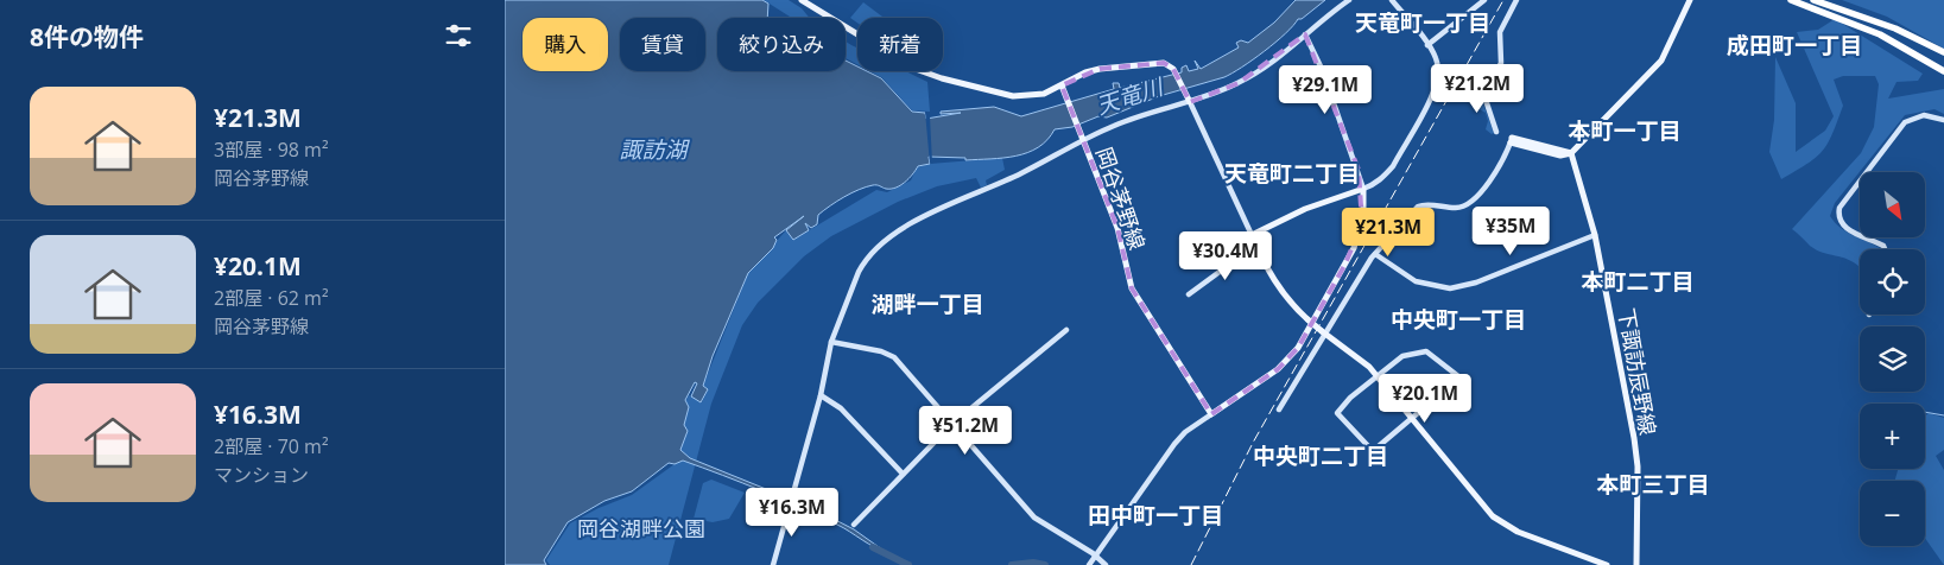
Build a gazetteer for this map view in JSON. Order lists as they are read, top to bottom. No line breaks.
{"streets":{"main road":["岡谷茅野線","下諏訪辰野線"]},"districts":["天竜町一丁目","成田町一丁目","本町一丁目","天竜町二丁目","本町二丁目","湖畔一丁目","中央町一丁目","中央町二丁目","本町三丁目","田中町一丁目"],"water":["天竜川","諏訪湖"],"parks":["岡谷湖畔公園"],"north":"bottom right","page":{"heading":"8件の物件","chip":["購入","賃貸","絞り込み","新着"],"price":["¥21.2M","¥29.1M","¥35M","¥21.3M","¥30.4M","¥20.1M","¥51.2M","¥16.3M"],"list":[{"name":"¥21.3M","note":"3部屋 · 98 m² · 岡谷茅野線"},{"name":"¥20.1M","note":"2部屋 · 62 m² · 岡谷茅野線"},{"name":"¥16.3M","note":"2部屋 · 70 m² · マンション"}],"map_buttons":["+","−"]}}
